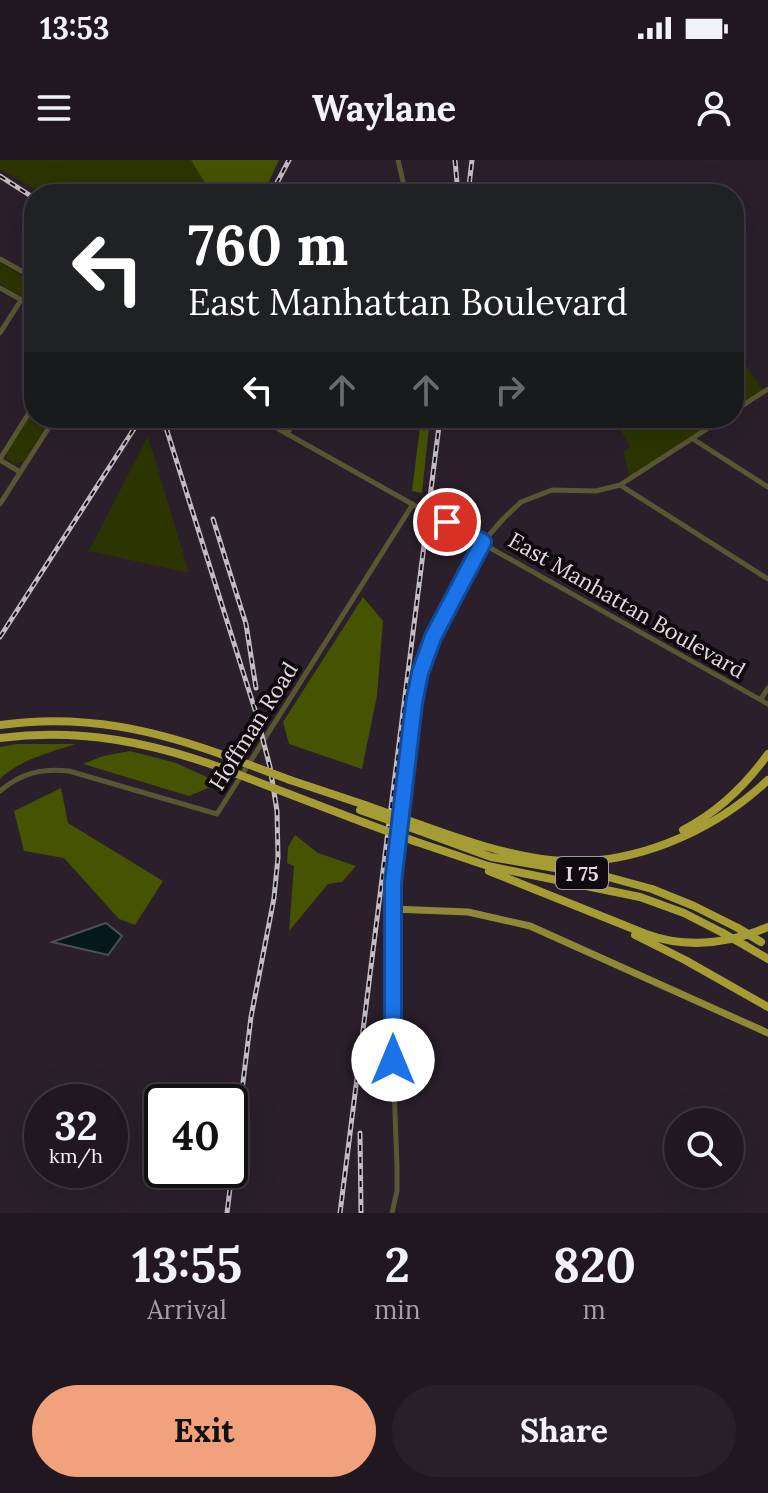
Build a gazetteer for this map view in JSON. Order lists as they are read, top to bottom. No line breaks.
{"streets":{"highway":["I 75"],"street":["East Manhattan Boulevard","Hoffman Road"]},"crossings":[["East Manhattan Boulevard","Hoffman Road"]],"page":{"status":"13:53","header":"Waylane","turn":["760 m","East Manhattan Boulevard"],"speed":"32 km/h","limit":"40","eta":["13:55","Arrival","2","min","820","m"],"buttons":["Exit","Share"]}}
